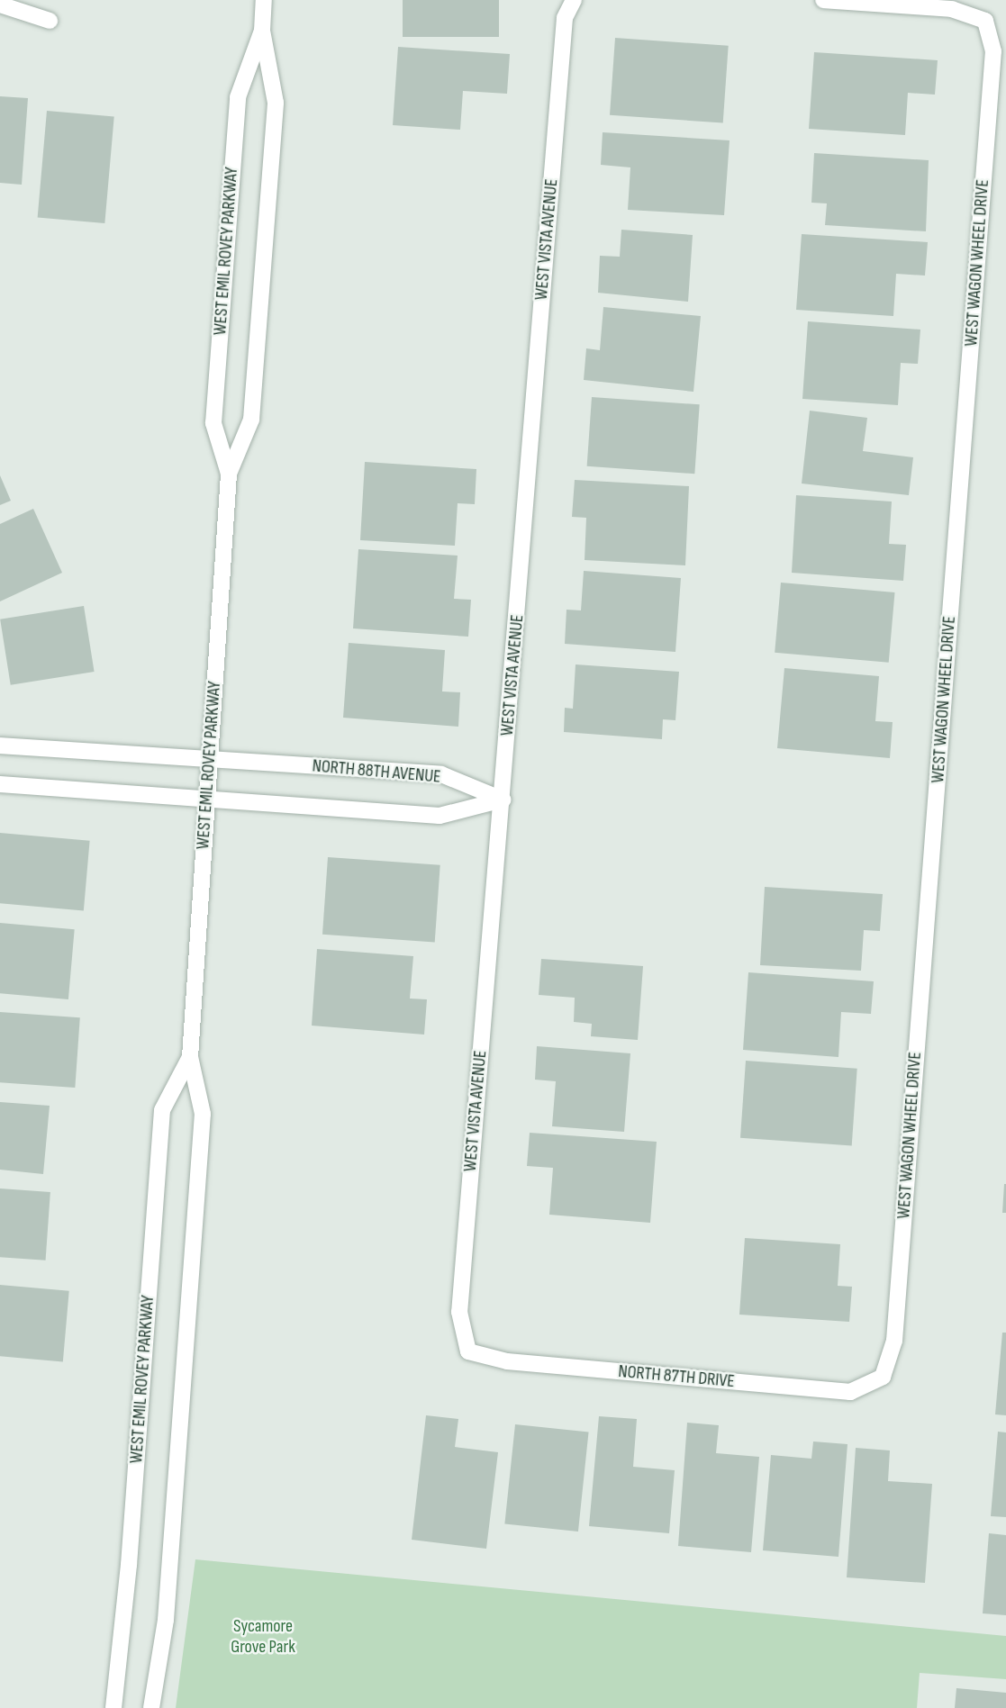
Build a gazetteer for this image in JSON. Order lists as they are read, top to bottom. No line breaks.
{"streets":{"street":["WEST VISTA AVENUE","WEST EMIL ROVEY PARKWAY","WEST WAGON WHEEL DRIVE","NORTH 88TH AVENUE","NORTH 87TH DRIVE"]},"crossings":[["WEST VISTA AVENUE","NORTH 88TH AVENUE"],["WEST VISTA AVENUE","NORTH 87TH DRIVE"],["WEST EMIL ROVEY PARKWAY","NORTH 88TH AVENUE"],["WEST WAGON WHEEL DRIVE","NORTH 87TH DRIVE"]],"parks":["Sycamore Grove Park"]}
